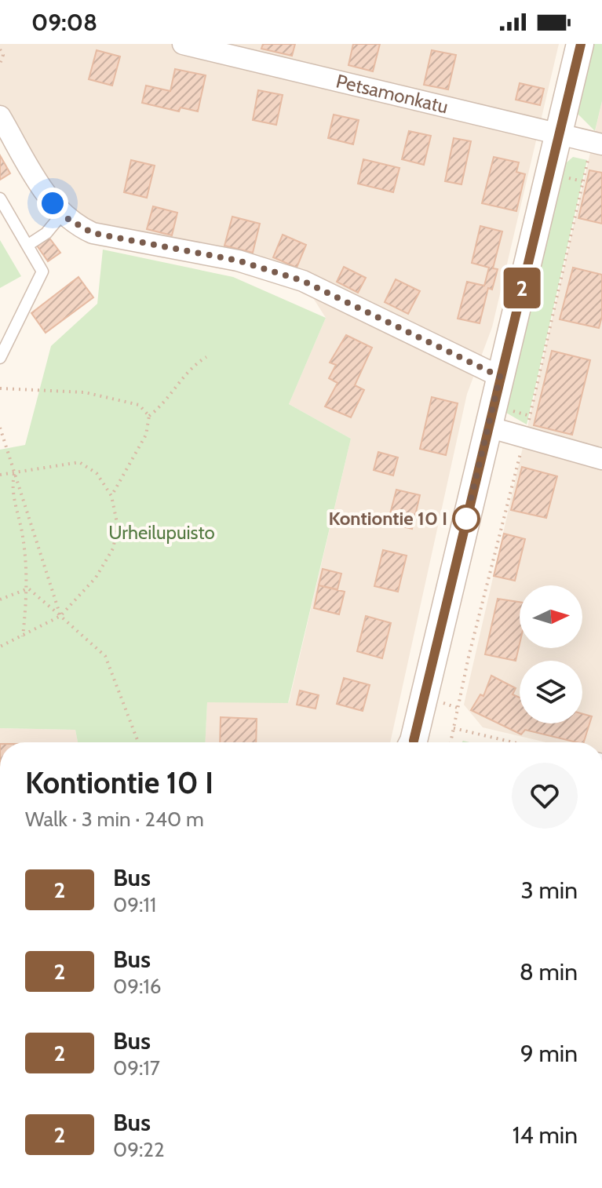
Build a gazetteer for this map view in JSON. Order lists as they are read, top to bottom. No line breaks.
{"streets":{"street":["Petsamonkatu"]},"parks":["Urheilupuisto"],"places":["Kontiontie 10 I"],"lines":["bus line 2"],"north":"right","page":{"status":"09:08","on_map":"2","heading":["Kontiontie 10 I","Walk · 3 min · 240 m"],"list":[{"mark":"2","name":"Bus","note":"09:11","value":"3 min"},{"mark":"2","name":"Bus","note":"09:16","value":"8 min"},{"mark":"2","name":"Bus","note":"09:17","value":"9 min"},{"mark":"2","name":"Bus","note":"09:22","value":"14 min"}]}}
